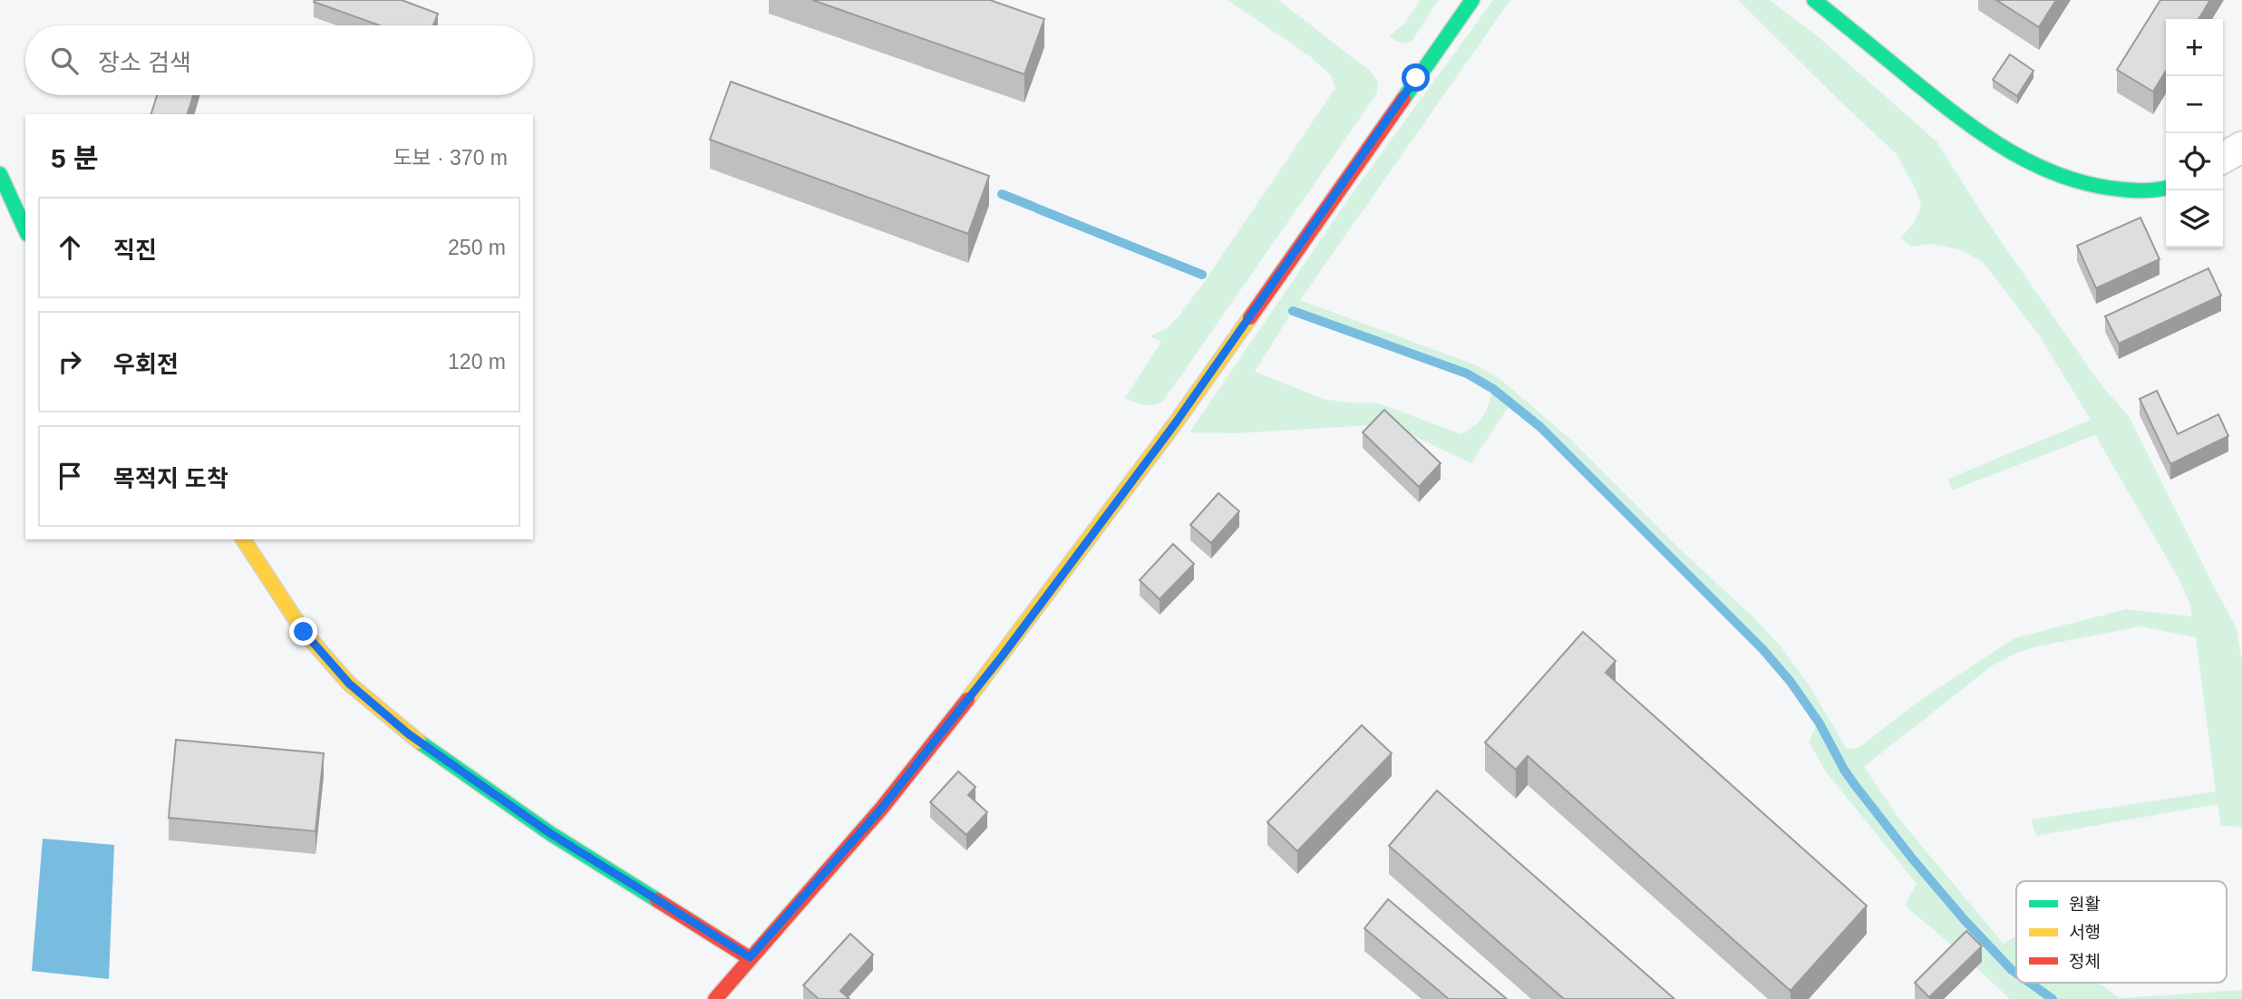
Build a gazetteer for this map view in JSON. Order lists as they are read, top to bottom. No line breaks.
{"legend":["원활","서행","정체"],"page":{"map_buttons":["+","−"],"search":"장소 검색","heading":["5 분","도보 · 370 m"],"list":[["직진","250 m"],["우회전","120 m"],"목적지 도착"]}}
